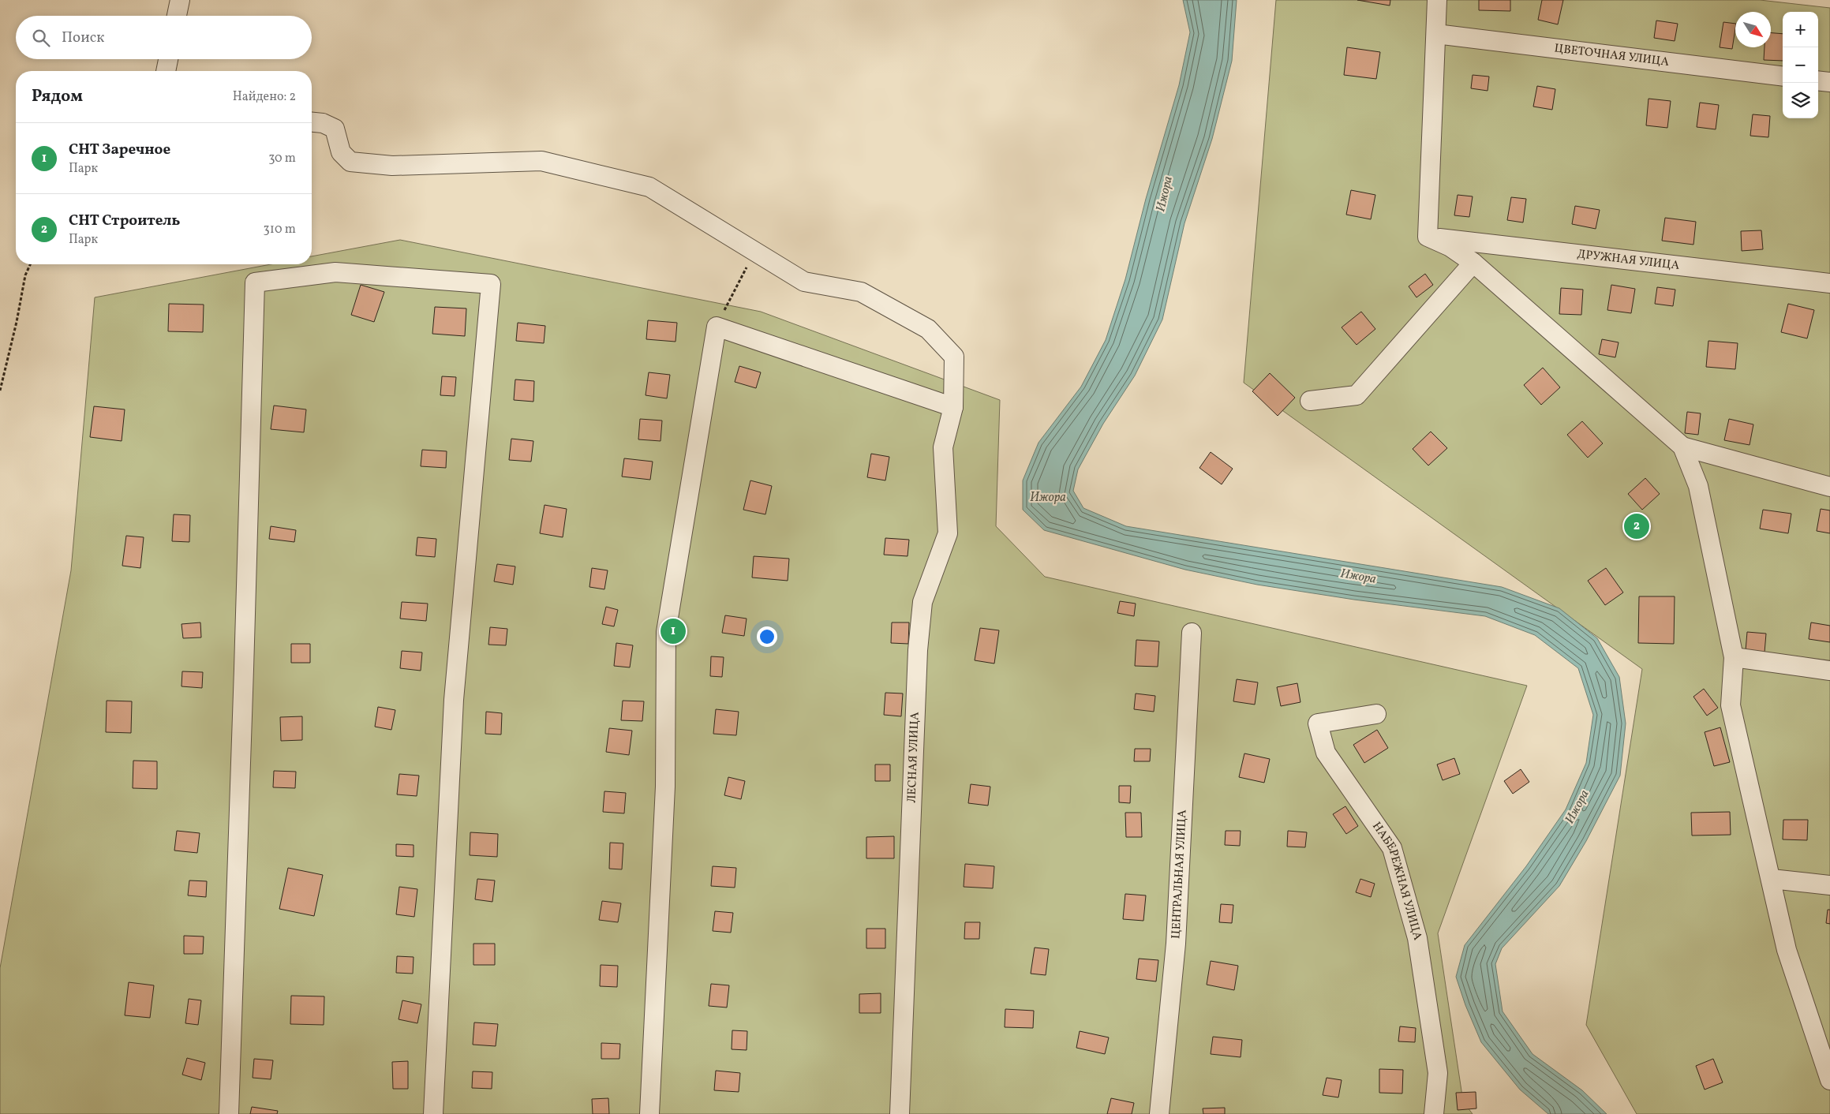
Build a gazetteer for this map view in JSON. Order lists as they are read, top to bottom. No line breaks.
{"streets":{"street":["ЦВЕТОЧНАЯ УЛИЦА","ДРУЖНАЯ УЛИЦА","ЛЕСНАЯ УЛИЦА","ЦЕНТРАЛЬНАЯ УЛИЦА","НАБЕРЕЖНАЯ УЛИЦА"]},"water":["Ижора"],"north":"bottom right","page":{"map_buttons":["+","−"],"search":"Поиск","heading":["Рядом","Найдено: 2"],"list":[{"mark":"1","name":"СНТ Заречное","note":"Парк","value":"30 m"},{"mark":"2","name":"СНТ Строитель","note":"Парк","value":"310 m"}],"pins":["2","1"]}}
